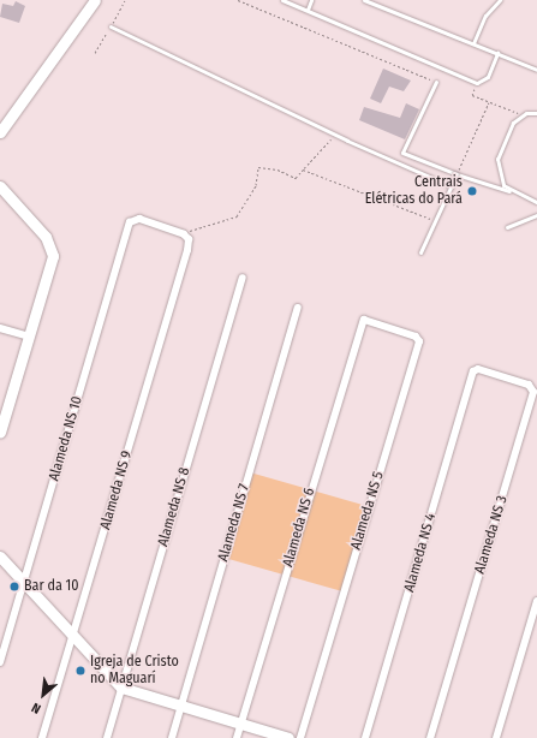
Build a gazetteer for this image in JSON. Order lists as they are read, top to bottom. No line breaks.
{"streets":{"street":["Alameda NS 10","Alameda NS 9","Alameda NS 8","Alameda NS 5","Alameda NS 7","Alameda NS 6","Alameda NS 3","Alameda NS 4"]},"crossings":[["Alameda NS 10","Alameda NS 9"],["Alameda NS 5","Alameda NS 6"],["Alameda NS 3","Alameda NS 4"]],"places":["Centrais Elétricas do Pará","Bar da 10","Igreja de Cristo no Maguarí"],"north":"bottom left"}
